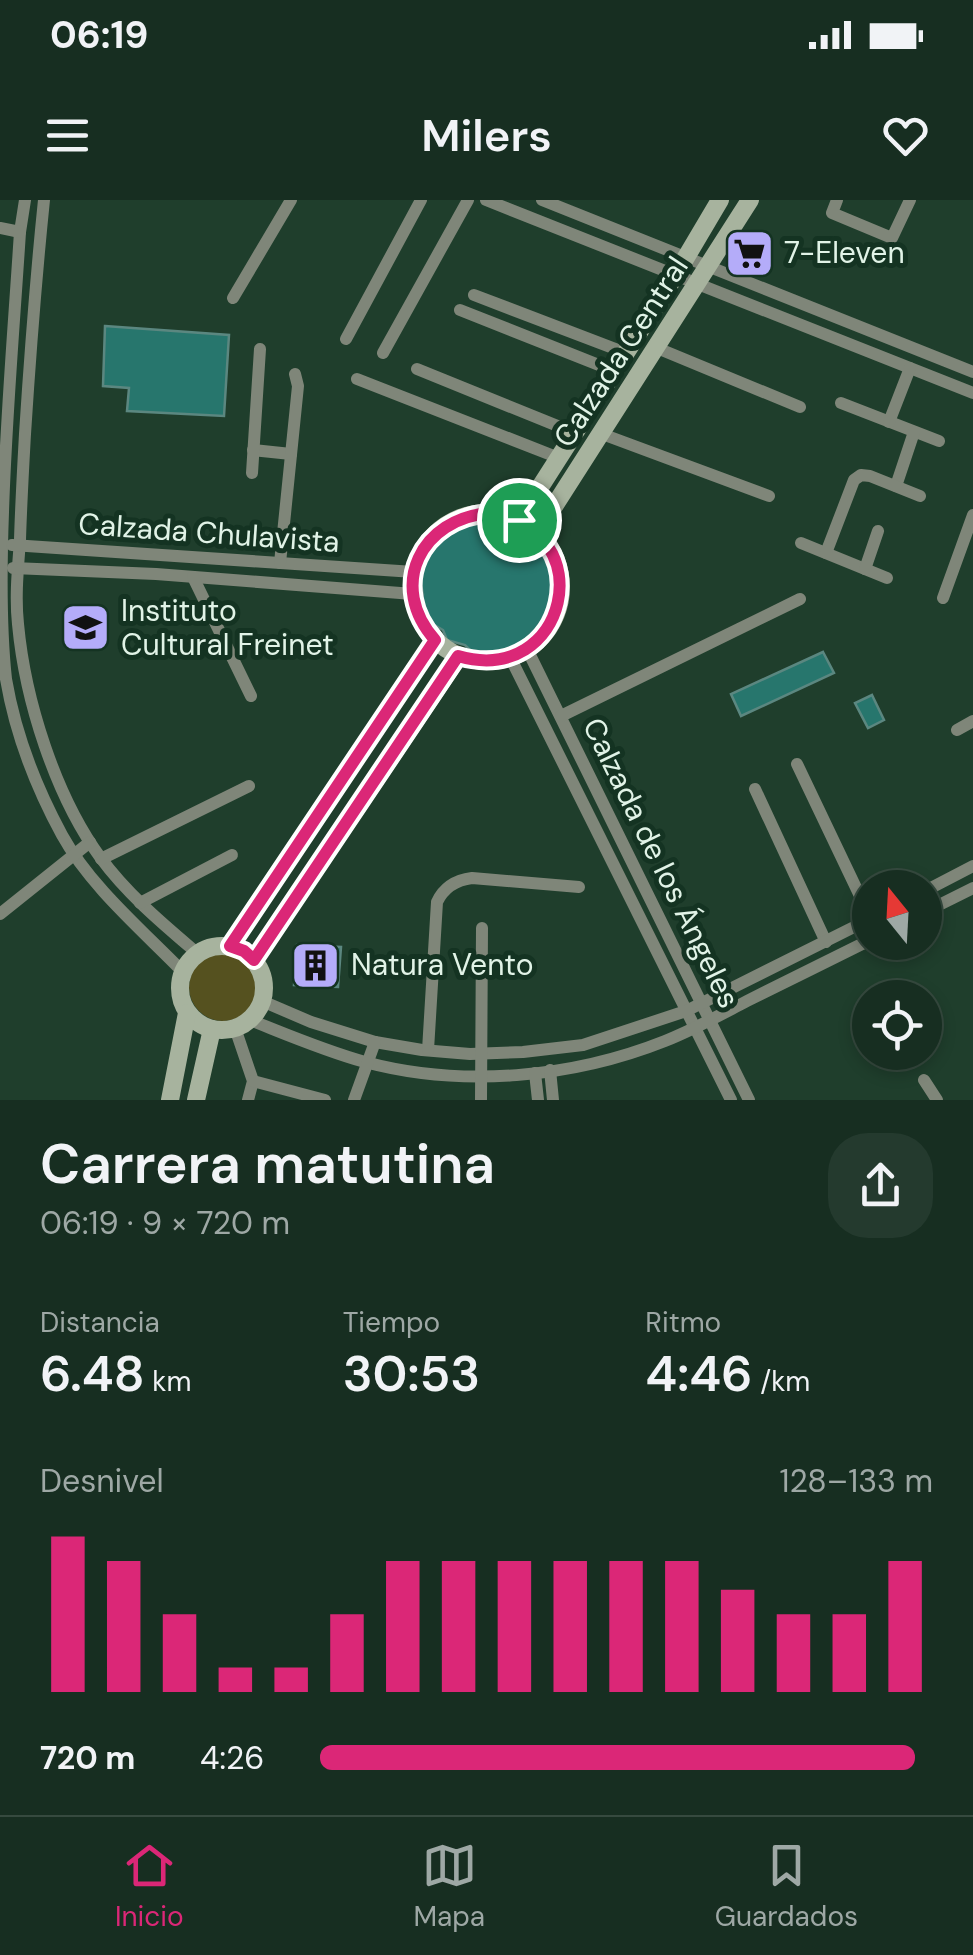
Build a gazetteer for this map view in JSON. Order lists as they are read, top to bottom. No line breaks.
{"streets":{"street":["Calzada Central","Calzada Chulavista","Calzada de los Ángeles"]},"crossings":[["Calzada Central","Calzada Chulavista"],["Calzada Central","Calzada de los Ángeles"],["Calzada Chulavista","Calzada de los Ángeles"]],"places":{"supermarket":["7-Eleven"],"school or university":["Instituto Cultural Freinet"],"building":["Natura Vento"]},"north":"top","page":{"status":"06:19","header":"Milers","heading":["Carrera matutina","06:19 · 9 × 720 m"],"stats":[["Distancia","6.48 km"],["Tiempo","30:53"],["Ritmo","4:46 /km"]],"chart":["Desnivel","128–133 m"],"list":[{"name":"720 m","note":"4:26"}],"tabs":["Inicio","Mapa","Guardados"]}}
